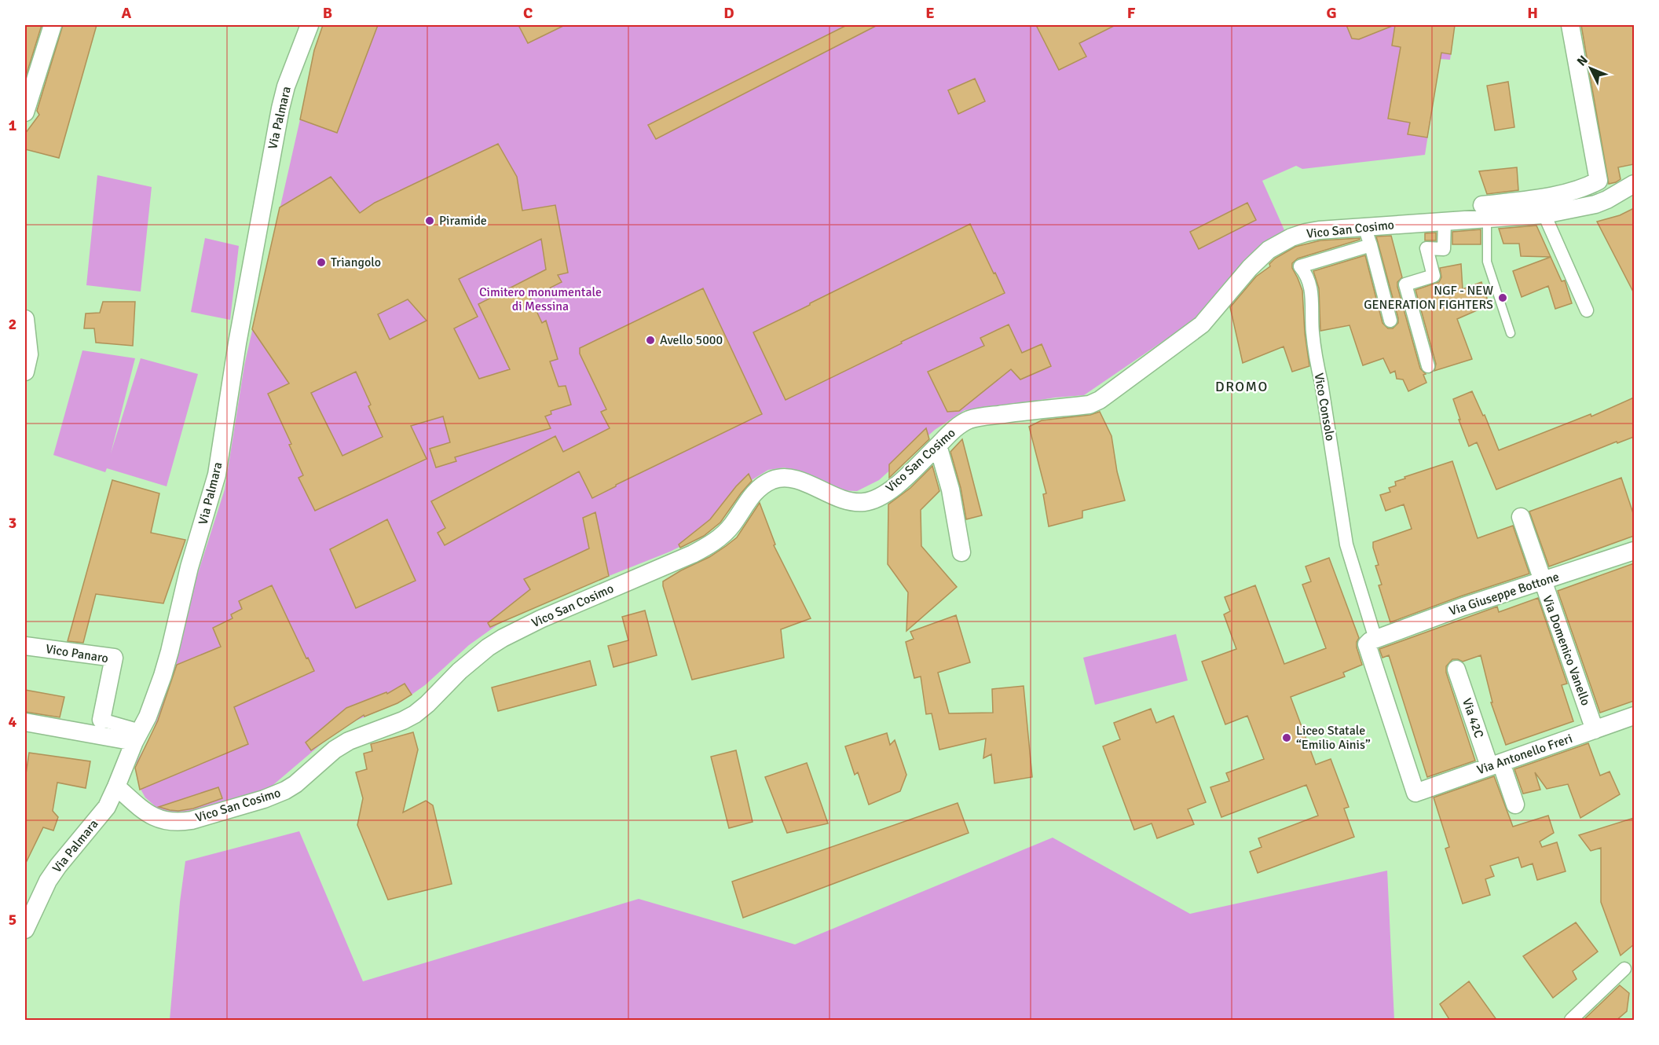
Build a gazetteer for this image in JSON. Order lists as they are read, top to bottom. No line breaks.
{"streets":{"street":["Via Palmara","Vico San Cosimo","Vico Consolo","Via Giuseppe Bottone","Via Domenico Vanello","Vico Panaro","Via 42C","Via Antonello Freri"]},"crossings":[["Via Palmara","Vico San Cosimo"],["Via Palmara","Vico Panaro"],["Vico Consolo","Via Giuseppe Bottone"],["Vico Consolo","Via Antonello Freri"],["Via Giuseppe Bottone","Via Domenico Vanello"],["Via Giuseppe Bottone","Via Antonello Freri"],["Via Domenico Vanello","Via Antonello Freri"],["Via 42C","Via Antonello Freri"]],"districts":["DROMO"],"parks":["Cimitero monumentale di Messina"],"places":["Piramide","Triangolo","NGF - NEW GENERATION FIGHTERS","Avello 5000","Liceo Statale “Emilio Ainis”"],"north":"top left","grid":{"columns":["A","B","C","D","E","F","G","H"],"rows":["1","2","3","4","5"]}}
